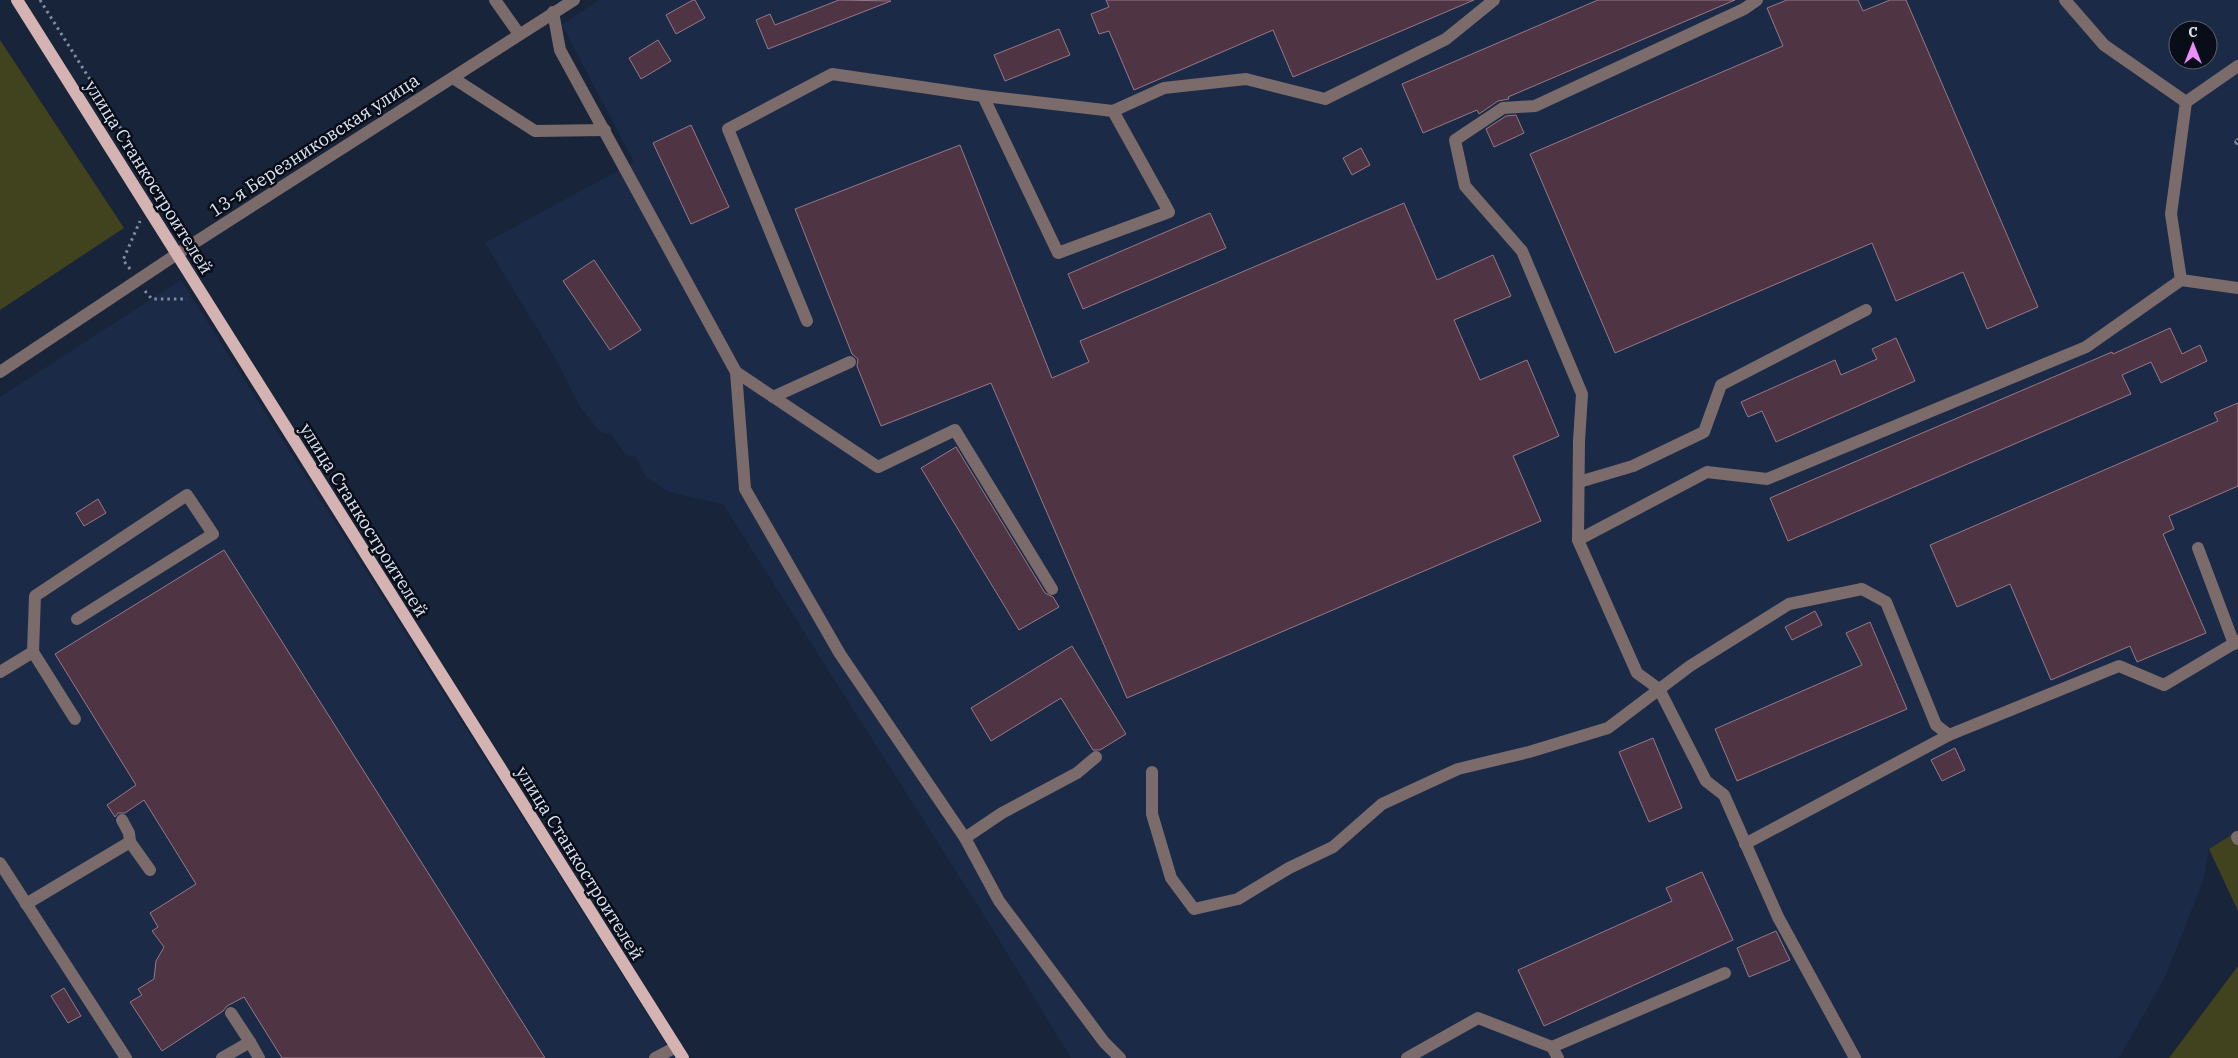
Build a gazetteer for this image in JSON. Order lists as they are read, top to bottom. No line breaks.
{"streets":{"main road":["улица Станкостроителей"],"street":["13-я Березниковская улица"]},"crossings":[["13-я Березниковская улица","улица Станкостроителей"]],"north":"top"}
